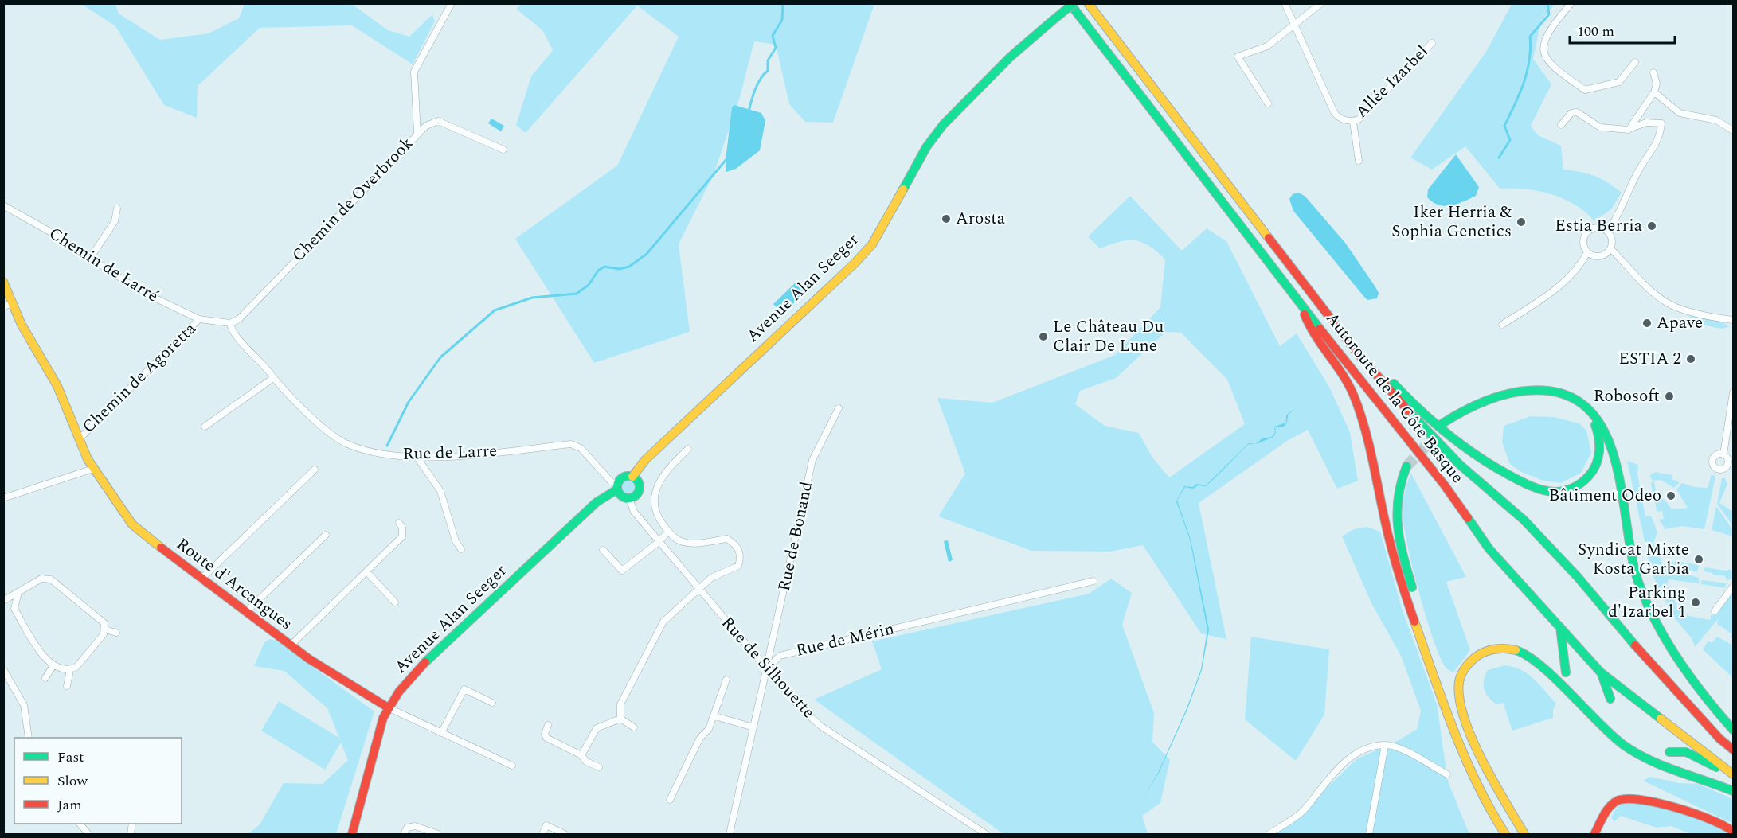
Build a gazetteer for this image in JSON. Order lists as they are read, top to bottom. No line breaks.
{"streets":{"main road":["Avenue Alan Seeger","Autoroute de la Côte Basque","Route d'Arcangues"],"street":["Allée Izarbel","Chemin de Overbrook","Chemin de Larré","Chemin de Agoretta","Rue de Larre","Rue de Bonand","Rue de Mérin","Rue de Silhouette"]},"crossings":[["Chemin de Overbrook","Chemin de Larré"],["Chemin de Overbrook","Rue de Larre"],["Chemin de Larré","Chemin de Agoretta"],["Chemin de Larré","Rue de Larre"],["Avenue Alan Seeger","Rue de Larre"],["Avenue Alan Seeger","Route d'Arcangues"],["Avenue Alan Seeger","Rue de Silhouette"],["Chemin de Agoretta","Route d'Arcangues"],["Rue de Larre","Rue de Silhouette"],["Rue de Bonand","Rue de Mérin"],["Rue de Bonand","Rue de Silhouette"],["Rue de Mérin","Rue de Silhouette"]],"places":["Arosta","Iker Herria & Sophia Genetics","Estia Berria","Apave","Le Château Du Clair De Lune","ESTIA 2","Robosoft","Bâtiment Odeo","Syndicat Mixte Kosta Garbia","Parking d'Izarbel 1"],"legend":["Fast","Slow","Jam"],"scale_bar":"100 m"}
